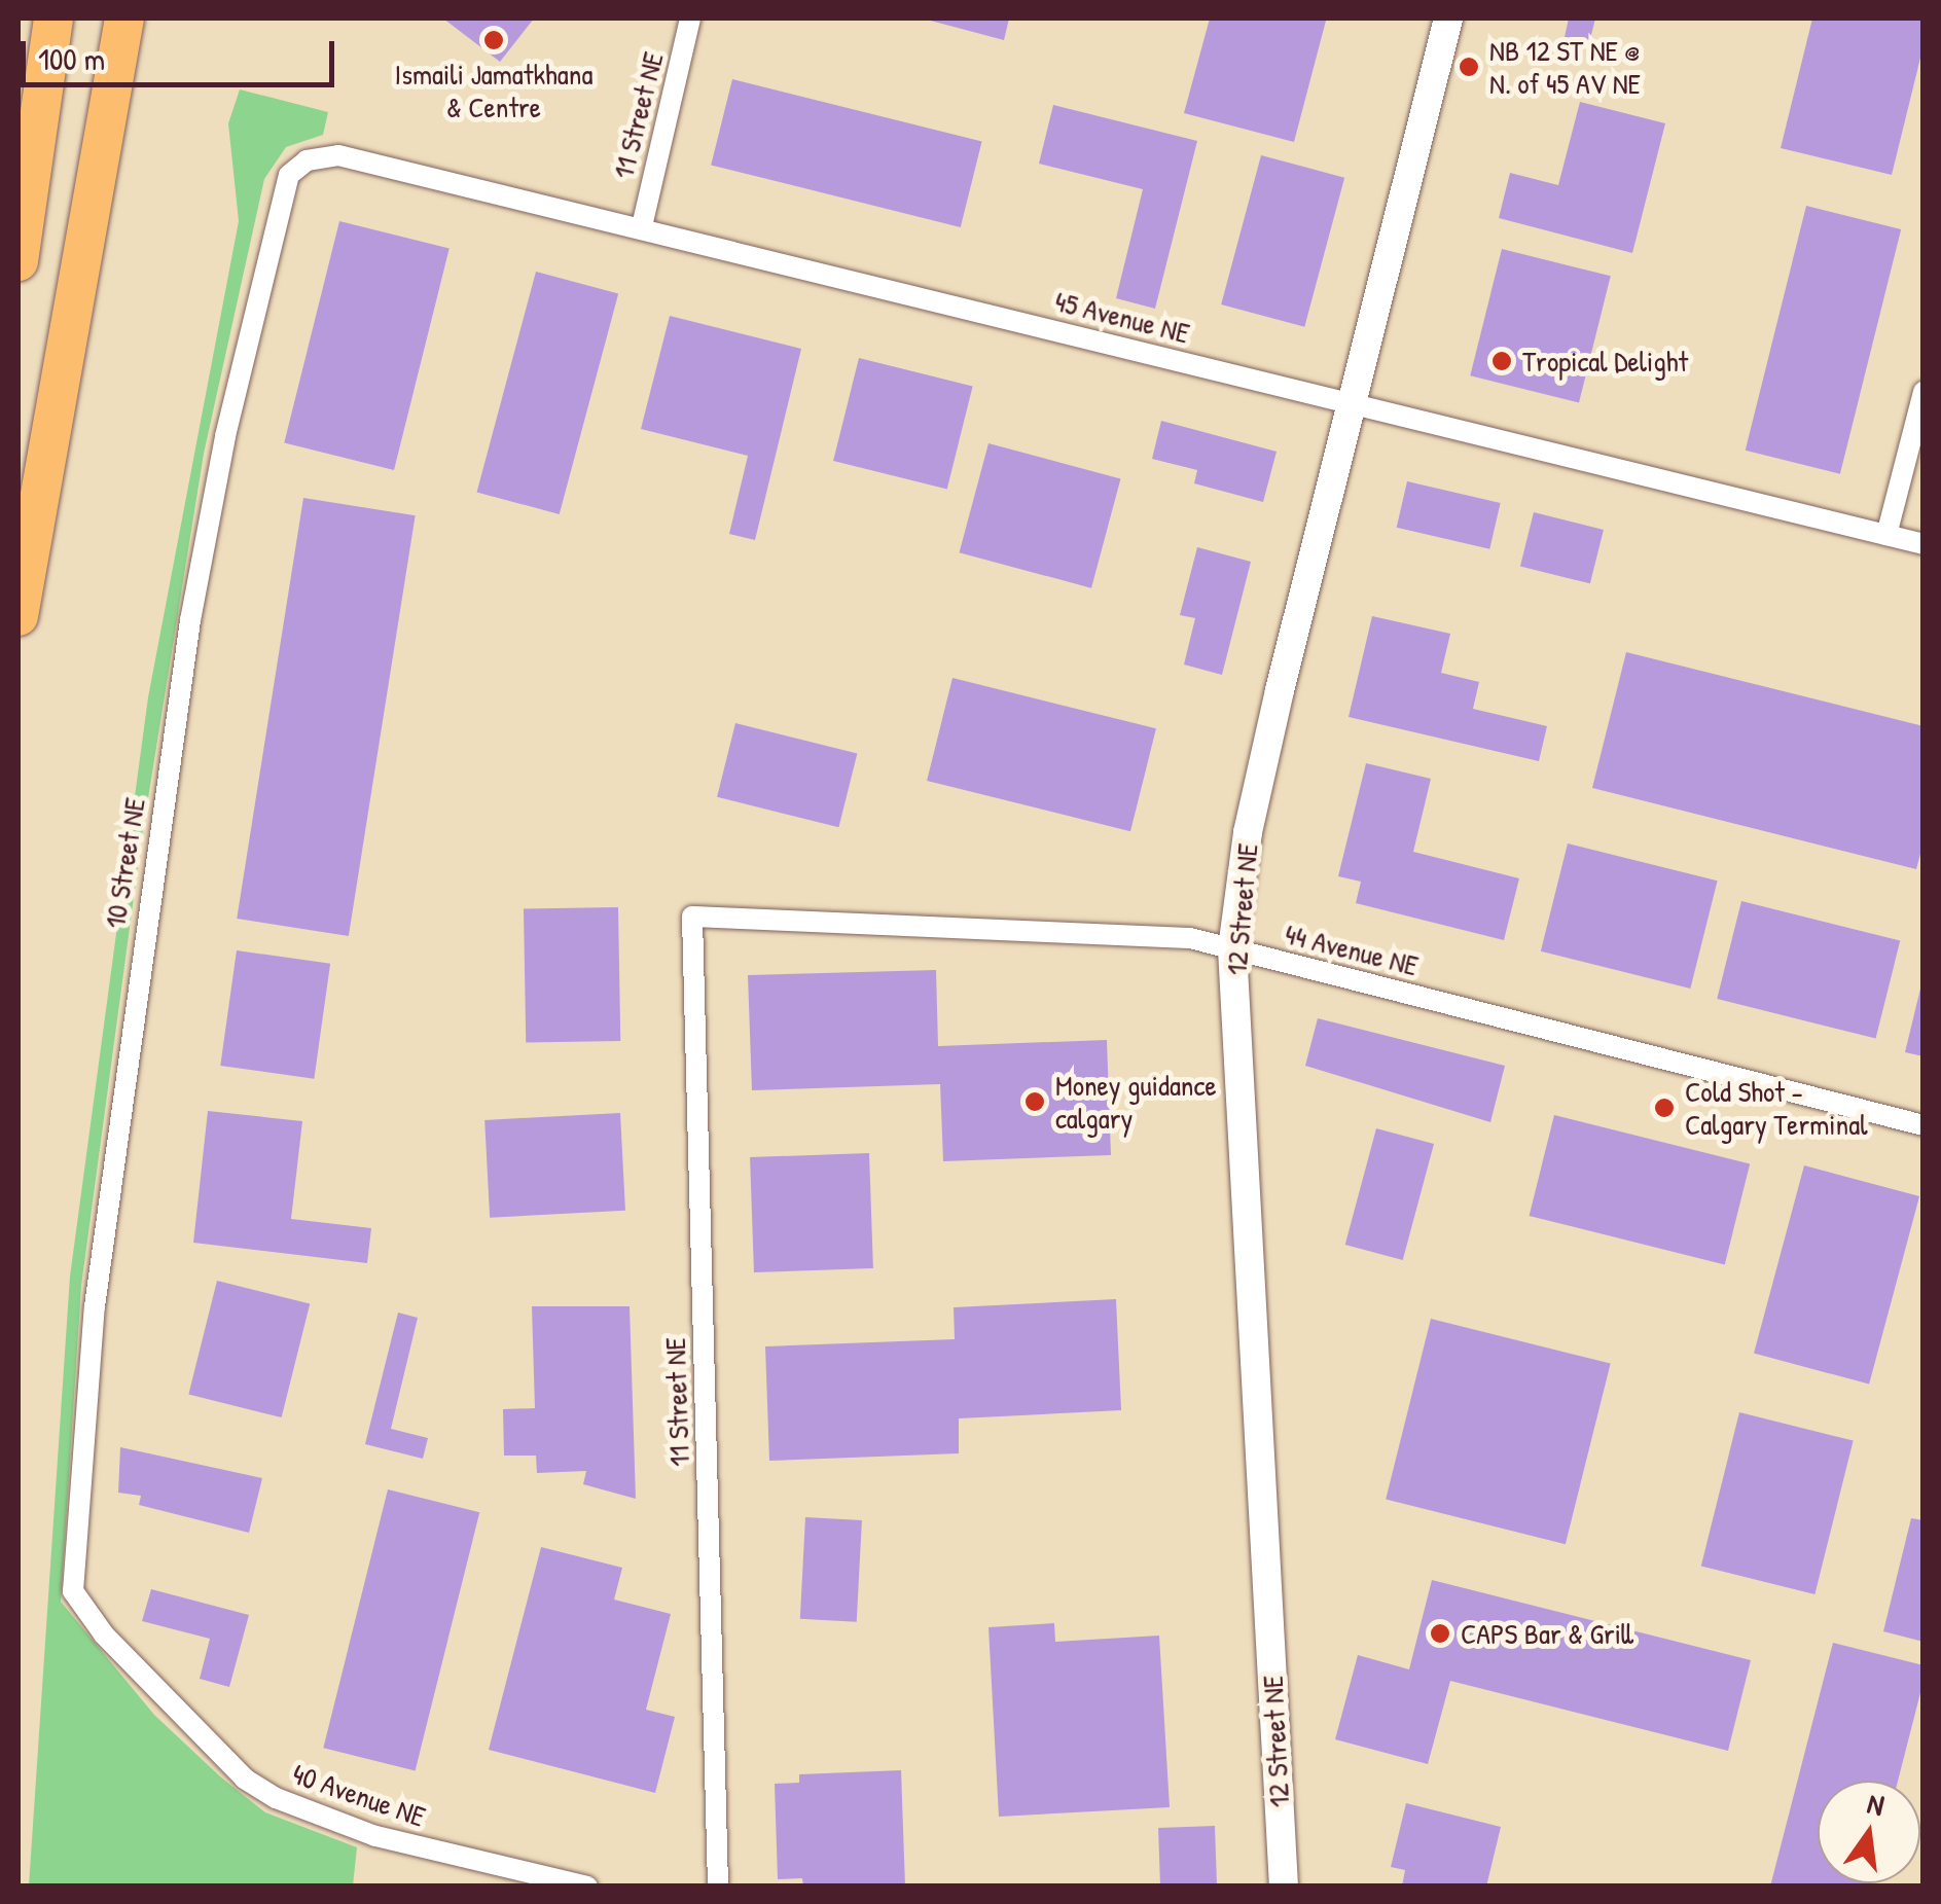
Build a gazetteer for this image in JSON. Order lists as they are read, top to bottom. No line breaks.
{"streets":{"street":["11 Street NE","45 Avenue NE","10 Street NE","12 Street NE","44 Avenue NE","40 Avenue NE"]},"crossings":[["11 Street NE","45 Avenue NE"],["11 Street NE","44 Avenue NE"],["45 Avenue NE","10 Street NE"],["45 Avenue NE","12 Street NE"],["10 Street NE","40 Avenue NE"],["12 Street NE","44 Avenue NE"]],"places":["Ismaili Jamatkhana & Centre","NB 12 ST NE @ N. of 45 AV NE","Tropical Delight","Money guidance calgary","Cold Shot - Calgary Terminal","CAPS Bar & Grill"],"scale_bar":"100 m","north":"top"}
